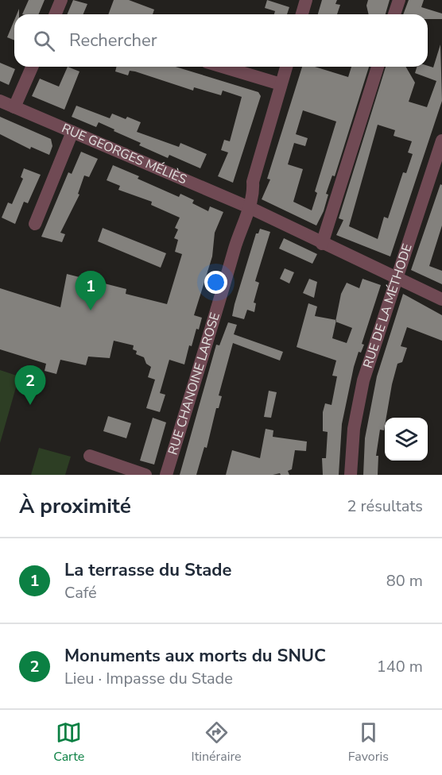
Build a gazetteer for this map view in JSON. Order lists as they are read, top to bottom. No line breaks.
{"streets":{"street":["RUE GEORGES MÉLIÈS","RUE DE LA MÉTHODE","RUE CHANOINE LAROSE"]},"crossings":[["RUE GEORGES MÉLIÈS","RUE DE LA MÉTHODE"],["RUE GEORGES MÉLIÈS","RUE CHANOINE LAROSE"]],"page":{"search":"Rechercher","pins":["1","2"],"heading":["À proximité","2 résultats"],"list":[{"mark":"1","name":"La terrasse du Stade","note":"Café","value":"80 m"},{"mark":"2","name":"Monuments aux morts du SNUC","note":"Lieu · Impasse du Stade","value":"140 m"}],"nav":["Carte","Itinéraire","Favoris"]}}
